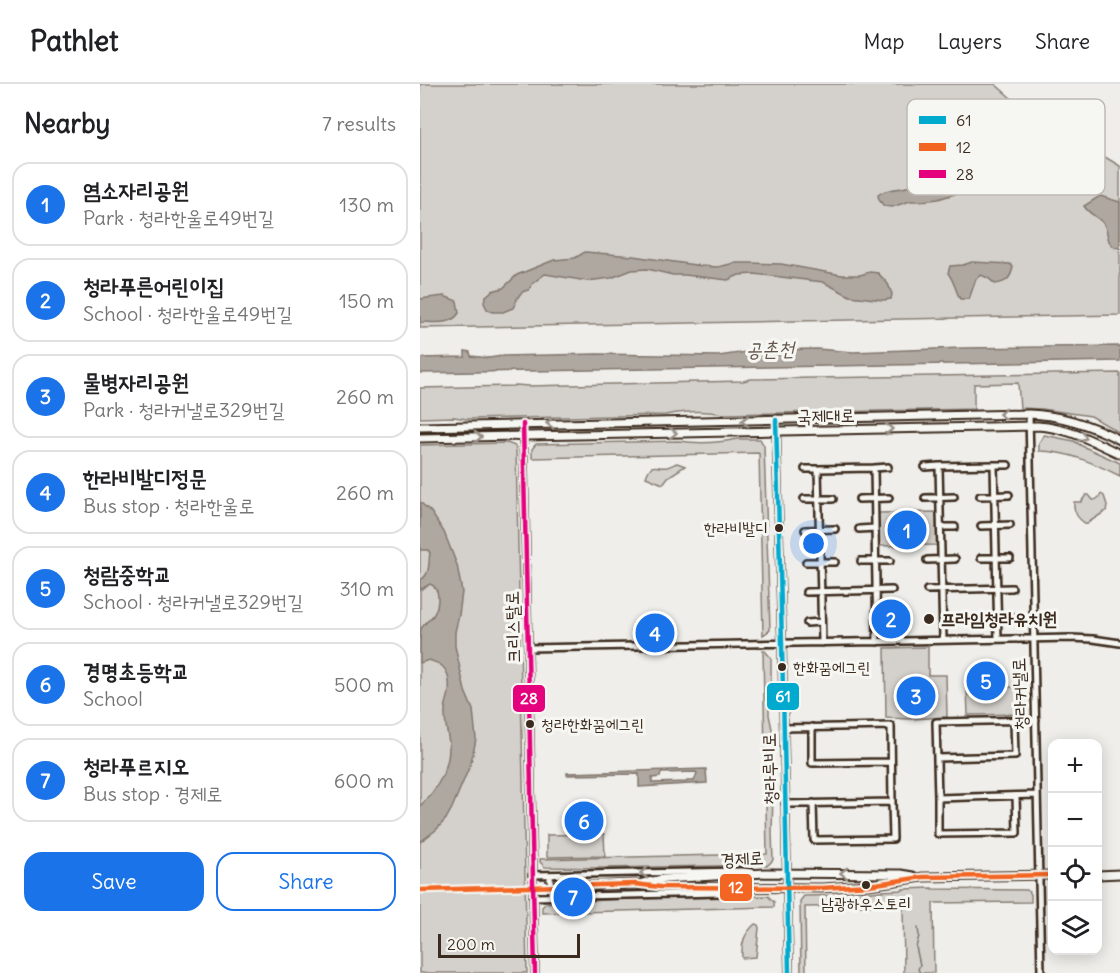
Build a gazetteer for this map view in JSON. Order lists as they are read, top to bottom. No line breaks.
{"streets":{"main road":["국제대로","경제로"],"street":["크리스탈로","청라커낼로","청라루비로"]},"crossings":[["국제대로","크리스탈로"],["국제대로","청라커낼로"],["국제대로","청라루비로"],["청라커낼로","경제로"],["청라루비로","경제로"]],"water":["공촌천"],"places":["한라비발디","프라임청라유치원","한화꿈에그린","청라한화꿈에그린","남광하우스토리"],"lines":["transit line 61","transit line 28","transit line 12"],"legend":["61","12","28"],"scale_bar":"200 m","page":{"header":"Pathlet","nav":["Map","Layers","Share"],"heading":["Nearby","7 results"],"list":[{"mark":"1","name":"염소자리공원","note":"Park · 청라한울로49번길","value":"130 m"},{"mark":"2","name":"청라푸른어린이집","note":"School · 청라한울로49번길","value":"150 m"},{"mark":"3","name":"물병자리공원","note":"Park · 청라커낼로329번길","value":"260 m"},{"mark":"4","name":"한라비발디정문","note":"Bus stop · 청라한울로","value":"260 m"},{"mark":"5","name":"청람중학교","note":"School · 청라커낼로329번길","value":"310 m"},{"mark":"6","name":"경명초등학교","note":"School","value":"500 m"},{"mark":"7","name":"청라푸르지오","note":"Bus stop · 경제로","value":"600 m"}],"pins":["1","2","4","5","3","6","7"],"map_buttons":["+","−"],"buttons":["Save","Share"],"scale":"200 m"}}
